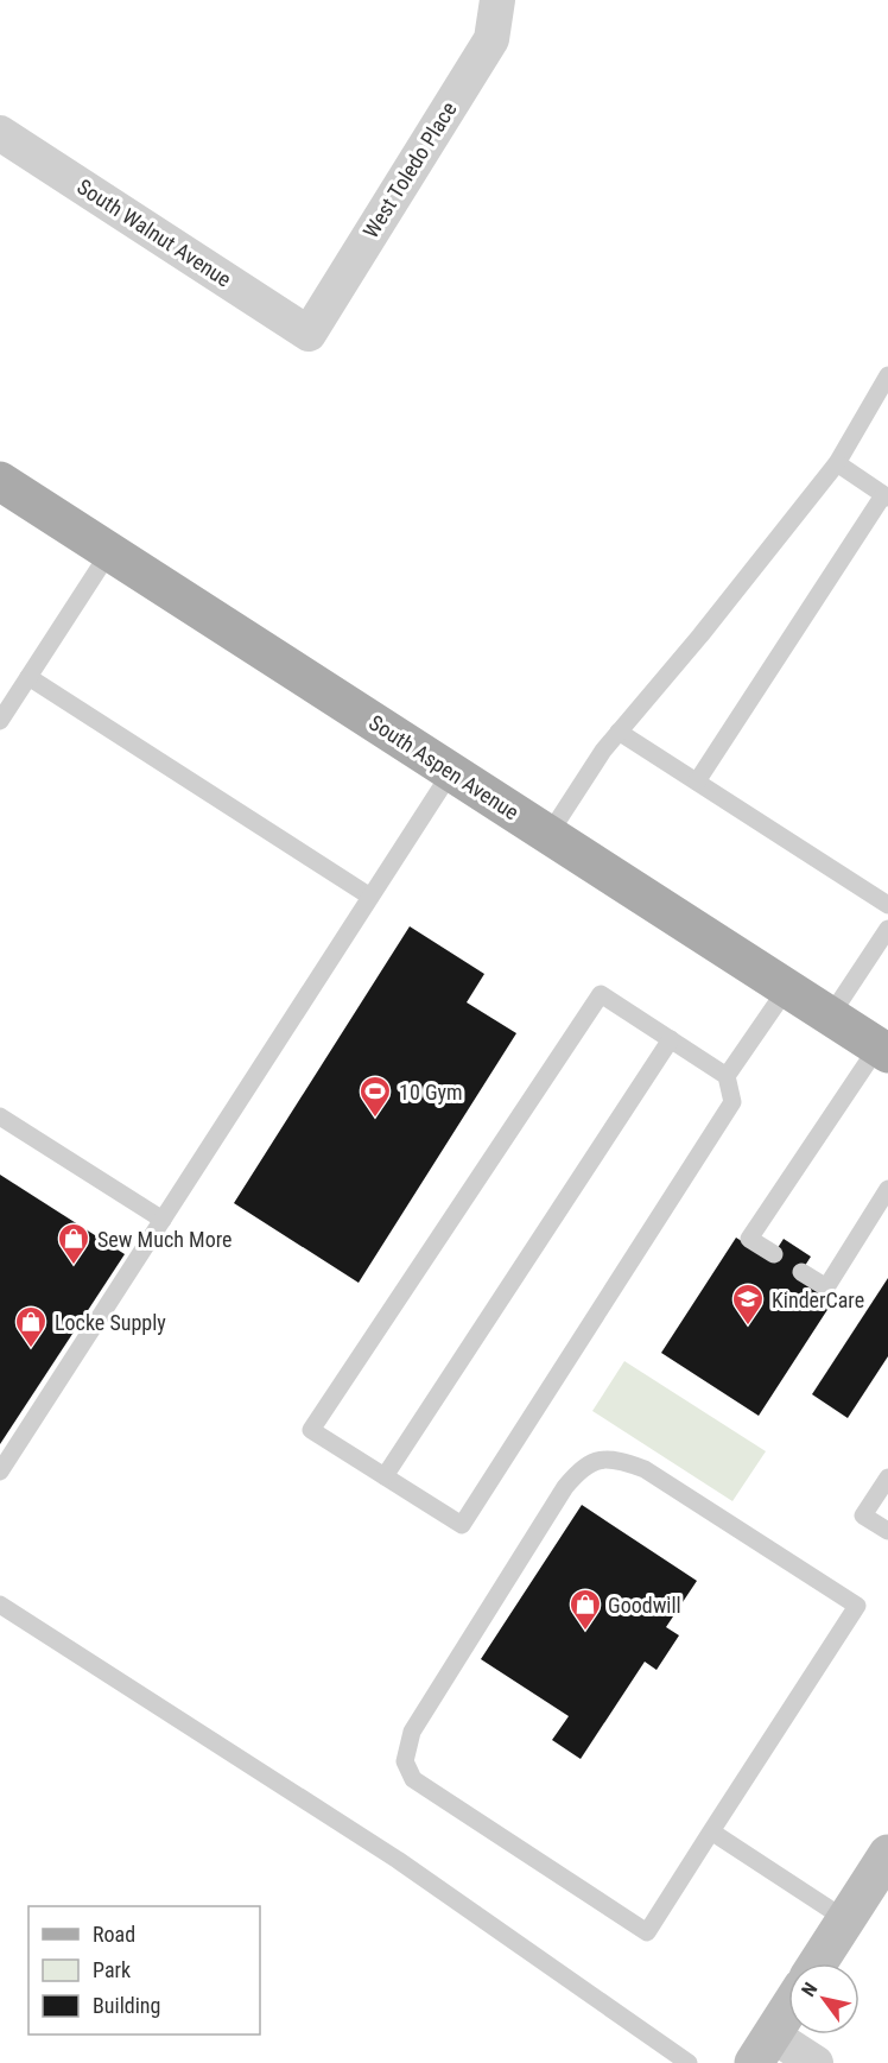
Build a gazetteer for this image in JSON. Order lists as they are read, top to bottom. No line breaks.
{"streets":{"main road":["South Aspen Avenue"],"street":["West Toledo Place","South Walnut Avenue"]},"crossings":[["West Toledo Place","South Walnut Avenue"]],"places":{"sports":["10 Gym"],"shop":["Sew Much More","Locke Supply","Goodwill"],"school or university":["KinderCare"]},"legend":["Road","Park","Building"],"north":"top left"}
